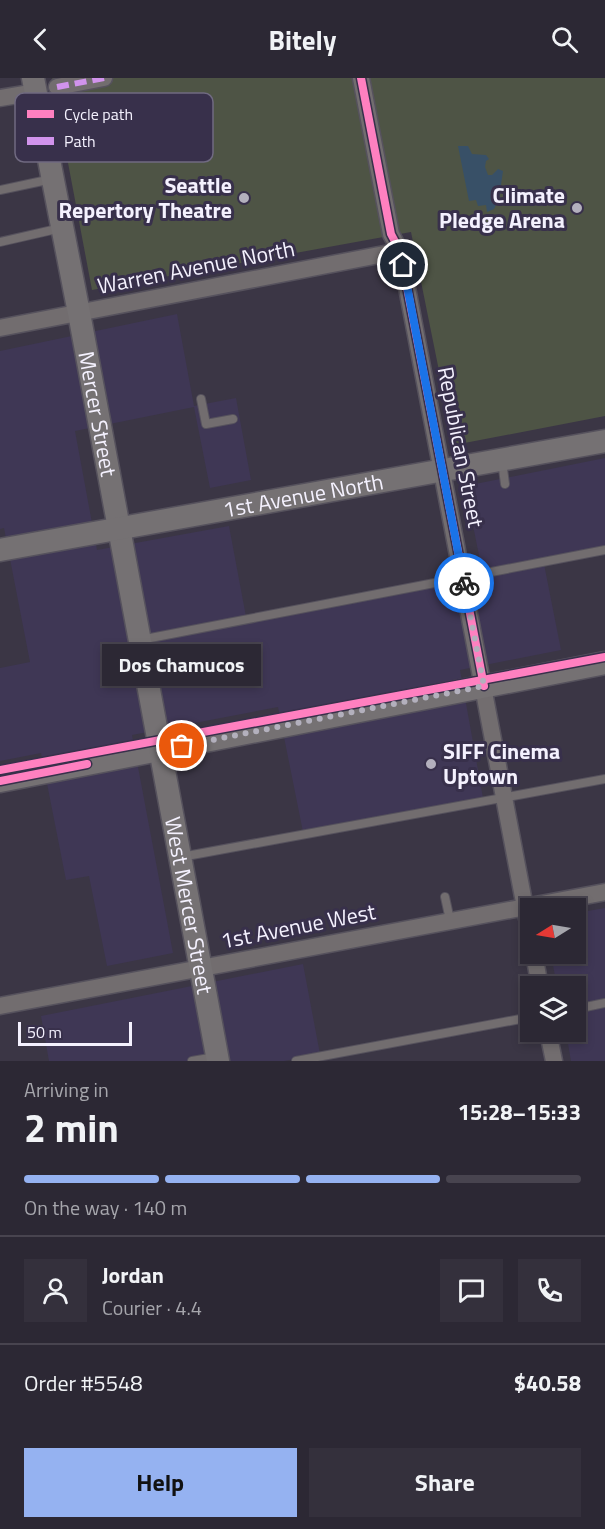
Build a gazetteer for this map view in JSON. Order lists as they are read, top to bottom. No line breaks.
{"streets":{"main road":["Mercer Street","1st Avenue North","West Mercer Street"],"street":["Warren Avenue North","Republican Street","1st Avenue West"]},"crossings":[["Warren Avenue North","Mercer Street"],["Warren Avenue North","Republican Street"],["Mercer Street","1st Avenue North"],["Mercer Street","West Mercer Street"],["Republican Street","1st Avenue North"],["West Mercer Street","1st Avenue West"]],"places":["Seattle Repertory Theatre","Climate Pledge Arena","Dos Chamucos","SIFF Cinema Uptown"],"legend":["Cycle path","Path"],"scale_bar":"50 m","north":"left","page":{"header":"Bitely","bubble":"Dos Chamucos","scale":"50 m","heading":["2 min","Arriving in","15:28–15:33"],"panel":["Jordan","Courier · 4.4","Order #5548","$40.58"],"bar":"On the way · 140 m","buttons":["Help","Share"]}}
